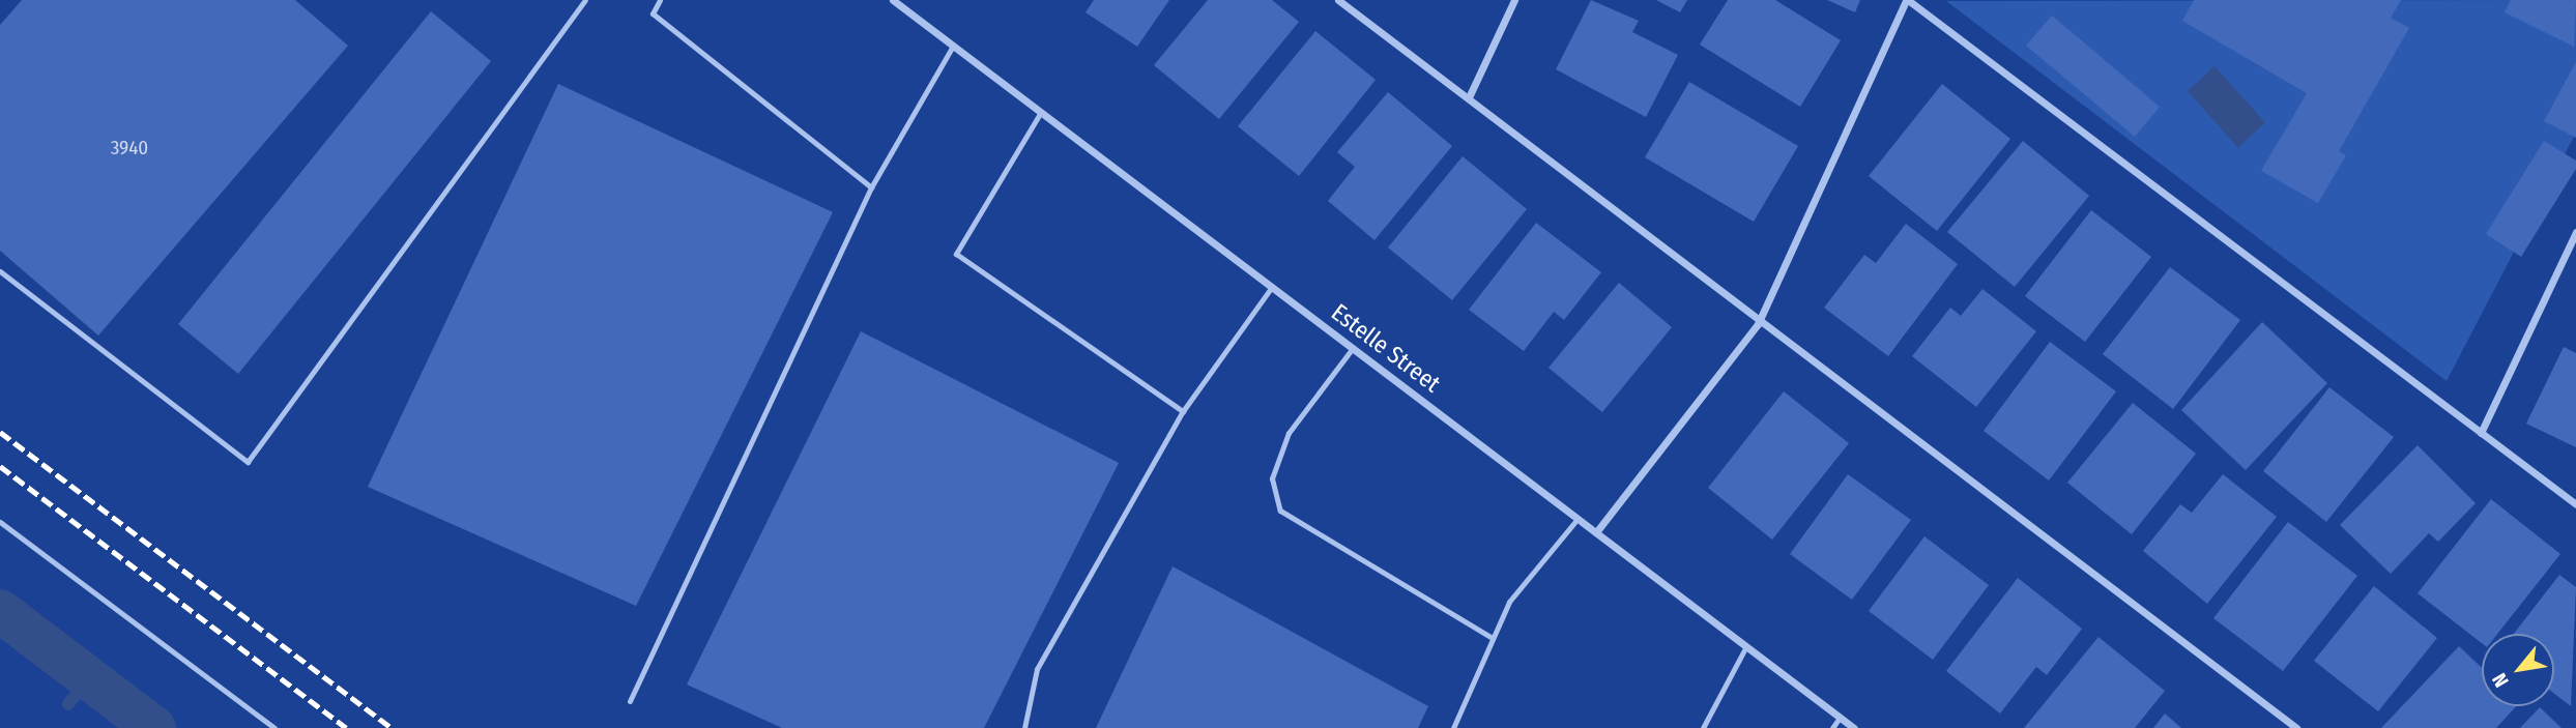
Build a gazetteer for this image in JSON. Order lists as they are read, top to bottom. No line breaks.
{"streets":{"street":["Estelle Street"]},"house_numbers":["3940"],"north":"bottom left"}
